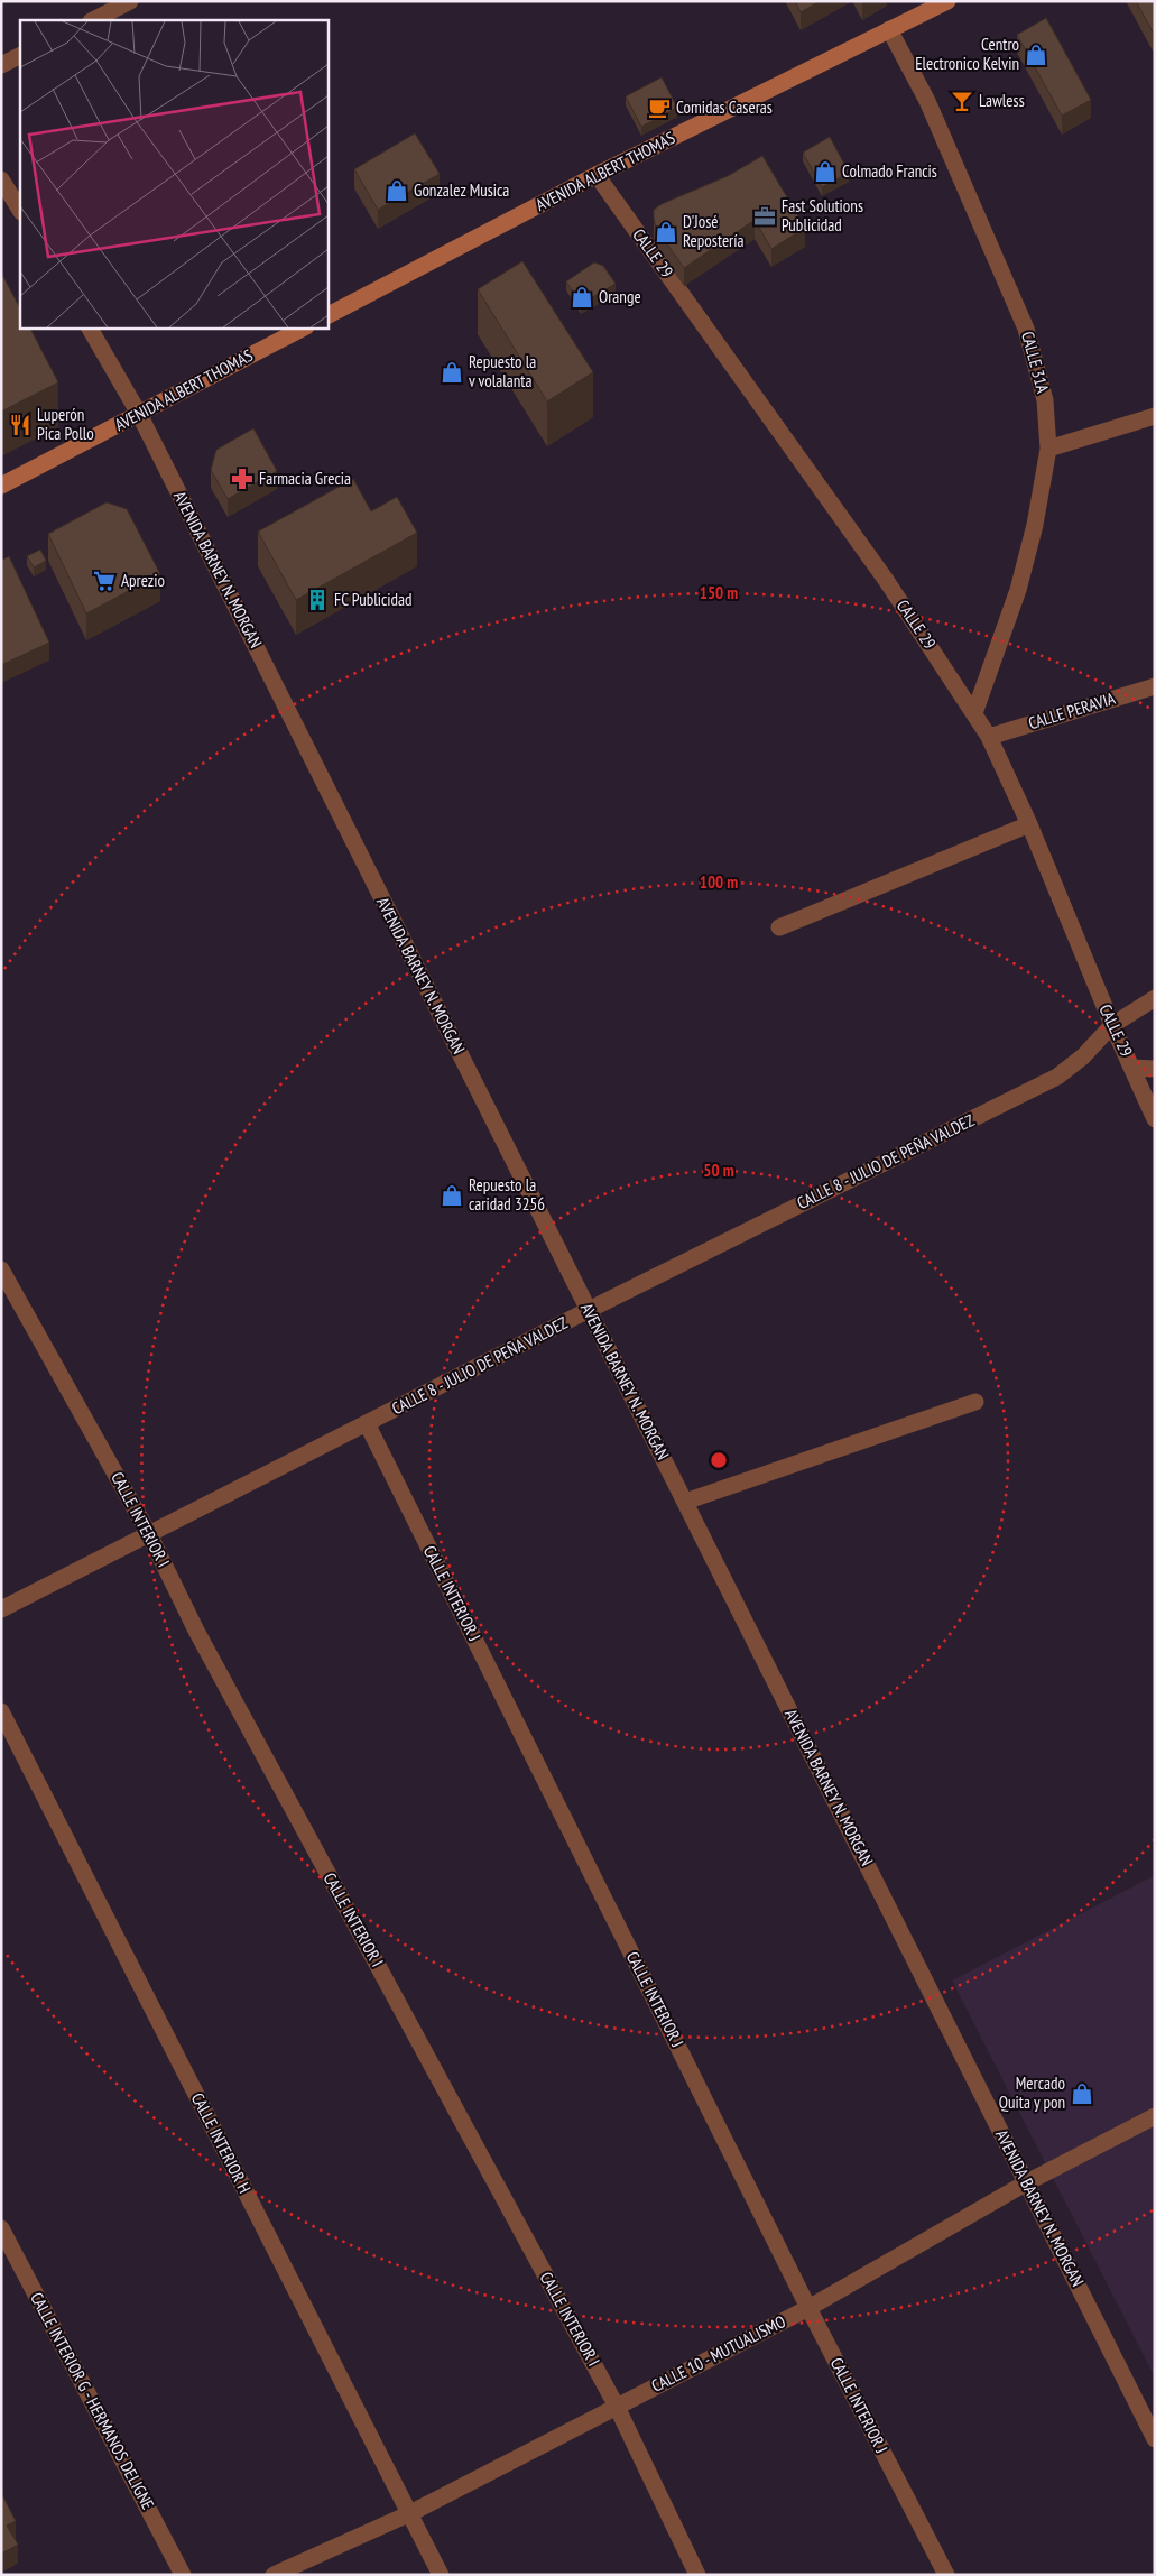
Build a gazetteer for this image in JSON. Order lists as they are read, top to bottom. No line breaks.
{"streets":{"main road":["AVENIDA ALBERT THOMAS"],"street":["CALLE 29","CALLE 31A","AVENIDA BARNEY N. MORGAN","CALLE PERAVIA","CALLE 8 - JULIO DE PEÑA VALDEZ","CALLE INTERIOR I","CALLE INTERIOR J","CALLE INTERIOR H","CALLE 10 - MUTUALISMO","CALLE INTERIOR G - HERMANOS DELIGNE"]},"crossings":[["AVENIDA ALBERT THOMAS","CALLE 29"],["AVENIDA ALBERT THOMAS","CALLE 31A"],["AVENIDA ALBERT THOMAS","AVENIDA BARNEY N. MORGAN"],["CALLE 29","CALLE 31A"],["CALLE 29","CALLE PERAVIA"],["CALLE 29","CALLE 8 - JULIO DE PEÑA VALDEZ"],["AVENIDA BARNEY N. MORGAN","CALLE 8 - JULIO DE PEÑA VALDEZ"],["AVENIDA BARNEY N. MORGAN","CALLE 10 - MUTUALISMO"],["CALLE 8 - JULIO DE PEÑA VALDEZ","CALLE INTERIOR I"],["CALLE 8 - JULIO DE PEÑA VALDEZ","CALLE INTERIOR J"],["CALLE INTERIOR I","CALLE 10 - MUTUALISMO"],["CALLE INTERIOR J","CALLE 10 - MUTUALISMO"],["CALLE INTERIOR H","CALLE 10 - MUTUALISMO"]],"places":{"shop":["Centro Electronico Kelvin","Colmado Francis","Gonzalez Musica","D'José Repostería","Orange","Repuesto la v volalanta","Repuesto la caridad 3256","Mercado Quita y pon"],"bar":["Lawless"],"cafe":["Comidas Caseras"],"office":["Fast Solutions Publicidad"],"restaurant":["Luperón Pica Pollo"],"pharmacy":["Farmacia Grecia"],"supermarket":["Aprezio"],"building":["FC Publicidad"]},"rings":["150 m","100 m","50 m"]}
